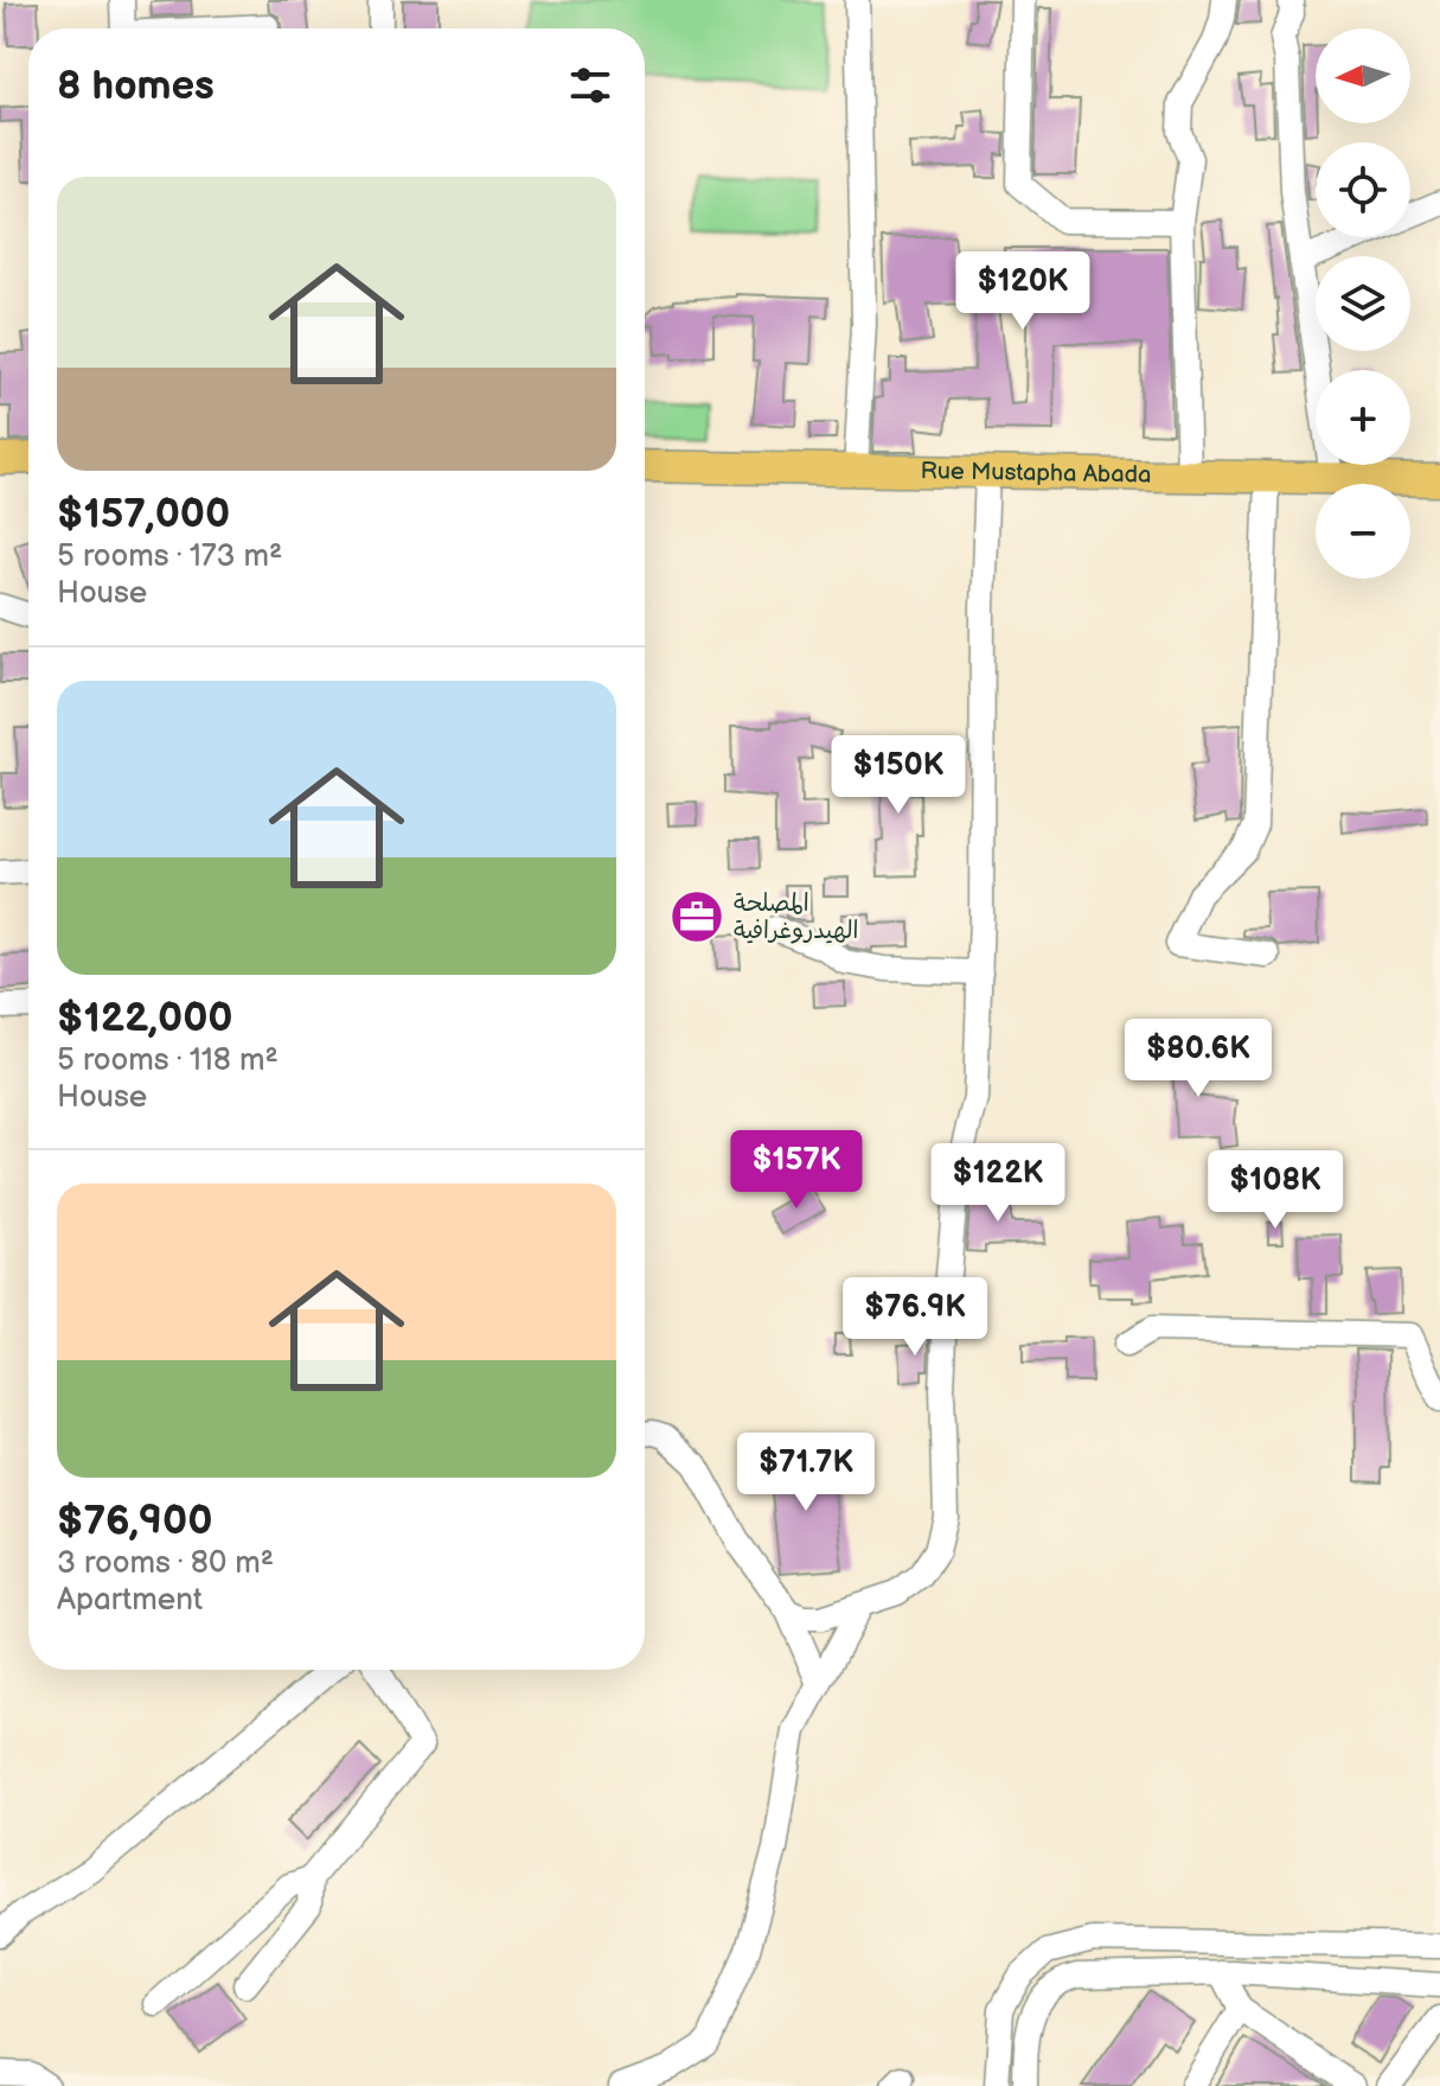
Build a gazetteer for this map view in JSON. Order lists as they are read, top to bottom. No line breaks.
{"streets":{"main road":["Rue Mustapha Abada"]},"places":{"office":["المصلحة الهيدروغرافية"]},"north":"left","page":{"map_buttons":["+","−"],"heading":"8 homes","list":[{"name":"$157,000","note":"5 rooms · 173 m² · House"},{"name":"$122,000","note":"5 rooms · 118 m² · House"},{"name":"$76,900","note":"3 rooms · 80 m² · Apartment"}],"price":["$120K","$150K","$80.6K","$157K","$122K","$108K","$76.9K","$71.7K"]}}
